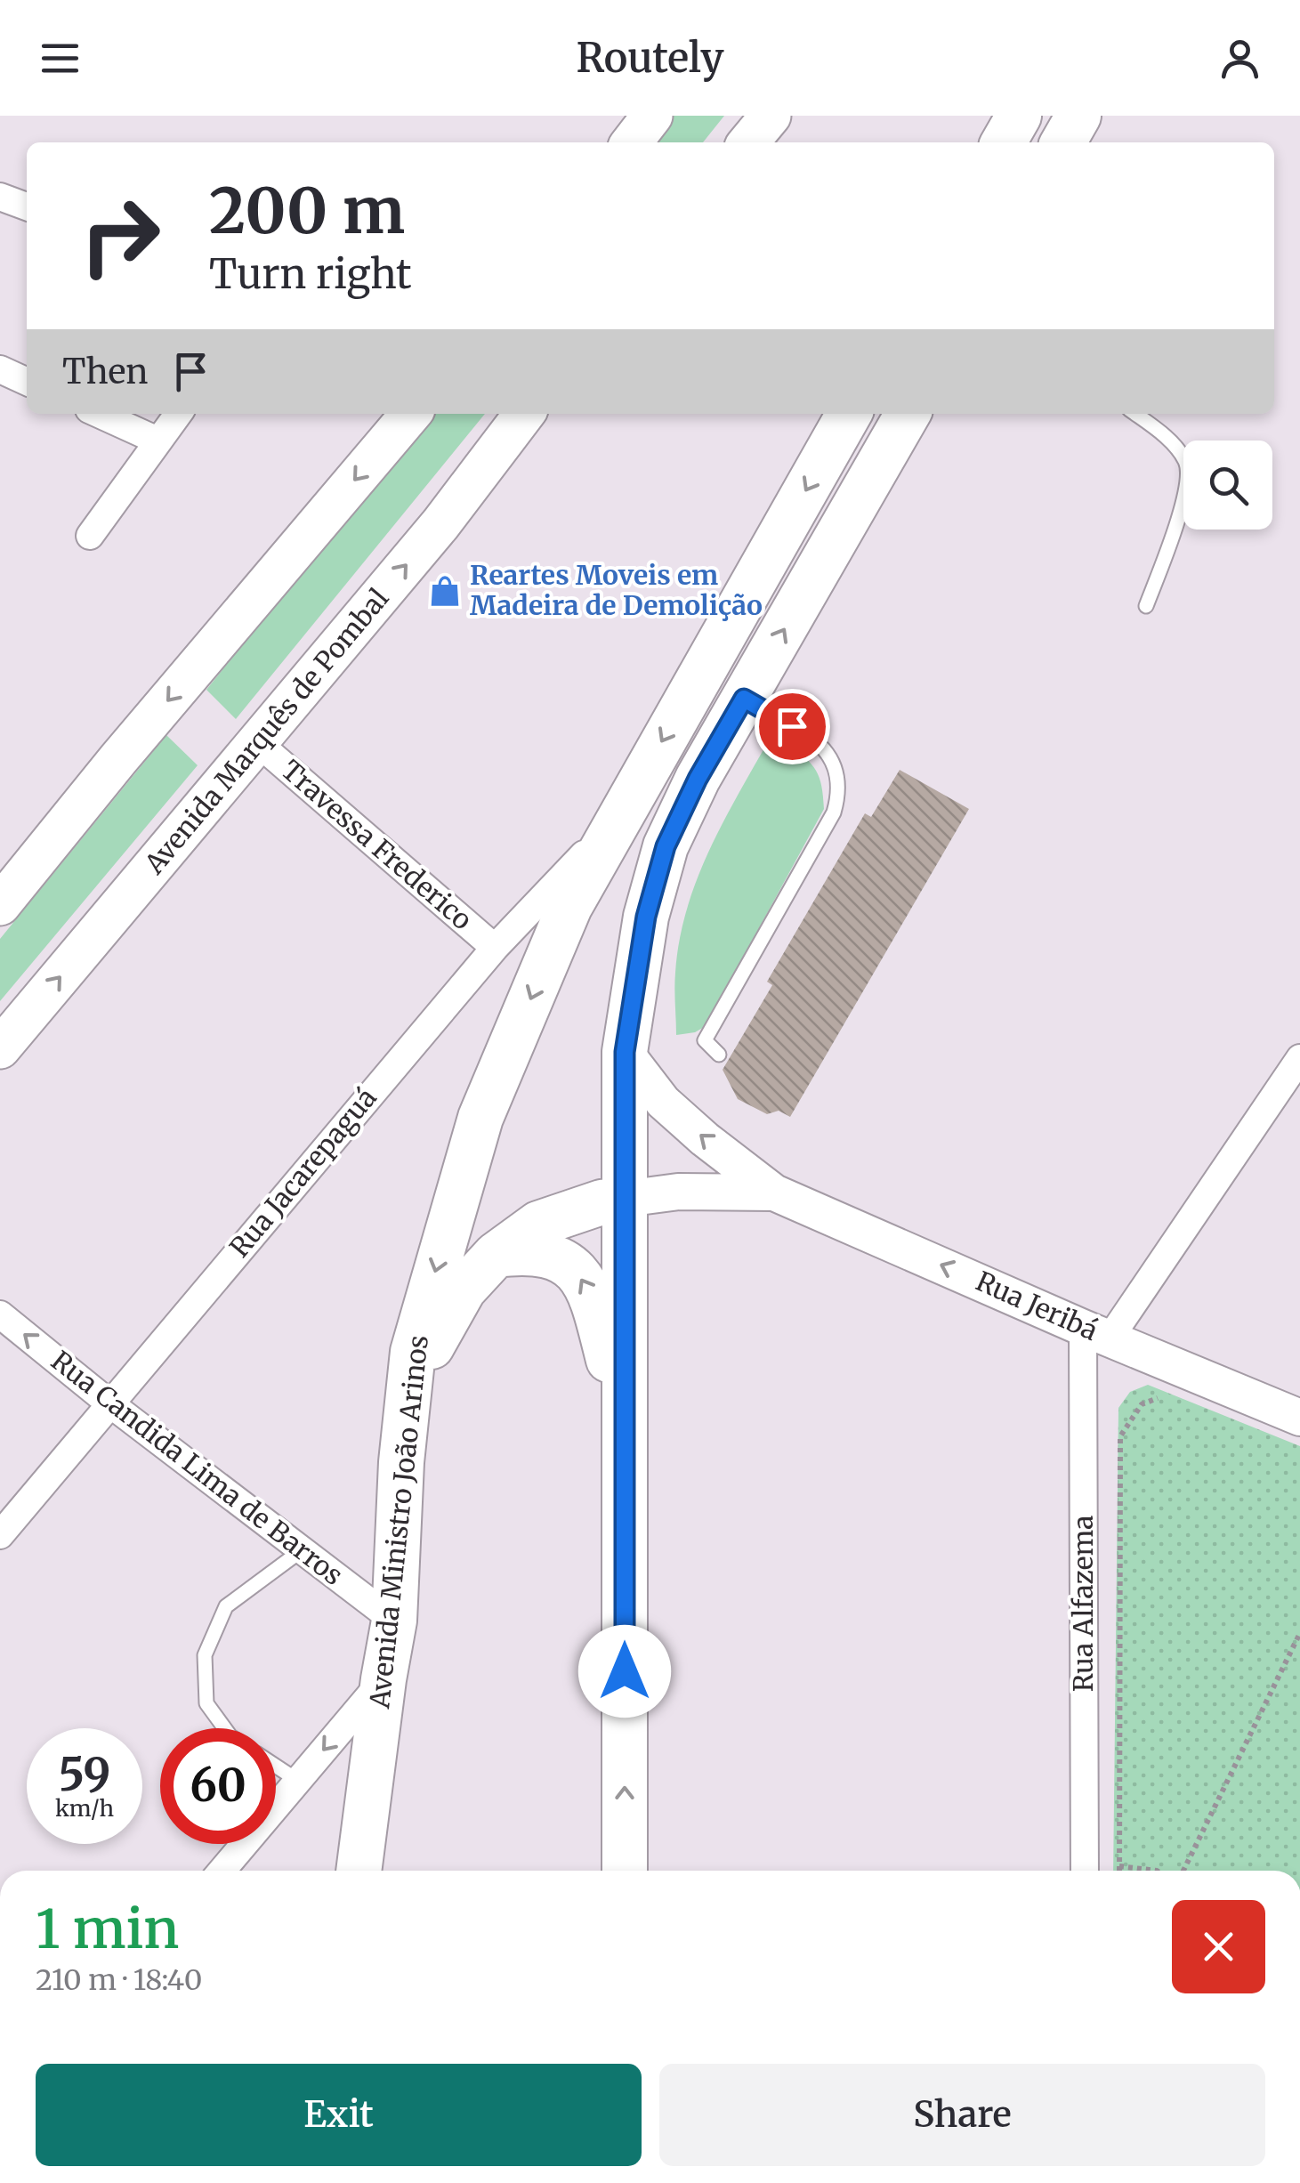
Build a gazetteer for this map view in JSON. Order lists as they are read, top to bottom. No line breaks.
{"streets":{"main road":["Avenida Marquês de Pombal","Avenida Ministro João Arinos"],"street":["Travessa Frederico","Rua Jacarepaguá","Rua Jeribá","Rua Candida Lima de Barros","Rua Alfazema"]},"crossings":[["Avenida Marquês de Pombal","Travessa Frederico"],["Travessa Frederico","Rua Jacarepaguá"],["Rua Jacarepaguá","Rua Candida Lima de Barros"],["Rua Jacarepaguá","Avenida Ministro João Arinos"],["Rua Jeribá","Rua Alfazema"],["Rua Candida Lima de Barros","Avenida Ministro João Arinos"]],"one_way":["Rua Jeribá"],"places":{"shop":["Reartes Moveis em Madeira de Demolição"]},"page":{"header":"Routely","turn":["200 m","Turn right"],"then":"Then","speed":"59 km/h","limit":"60","heading":["1 min","210 m · 18:40"],"buttons":["Exit","Share"]}}
